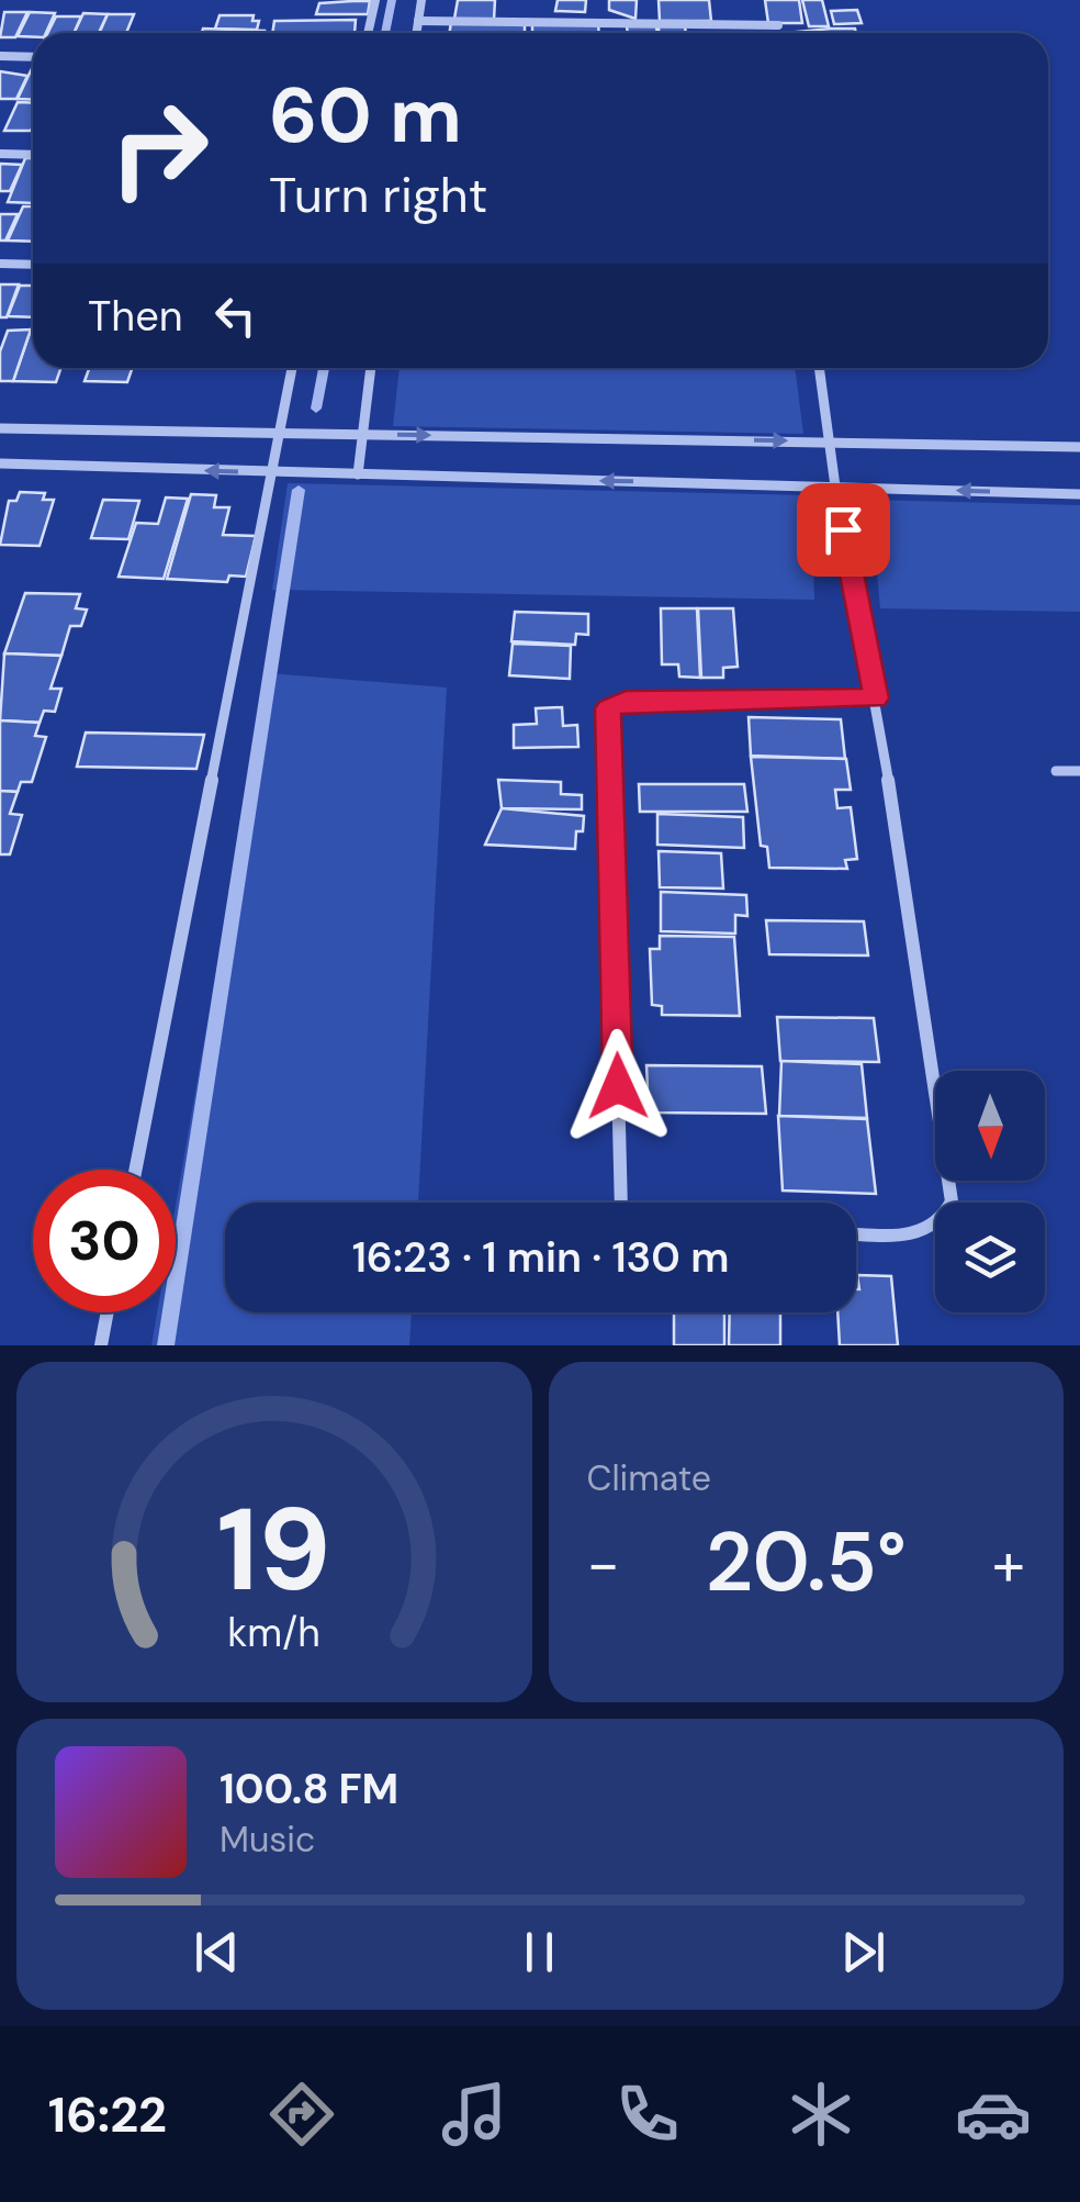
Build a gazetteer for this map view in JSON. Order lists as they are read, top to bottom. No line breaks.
{"north":"bottom","page":{"turn":["60 m","Turn right"],"then":"Then","limit":"30","trip":"16:23 · 1 min · 130 m","tile":"Climate","heat":["−","20.5°","+"],"song":["100.8 FM","Music"],"tabs":"16:22","gauge":["19","km/h"]}}
